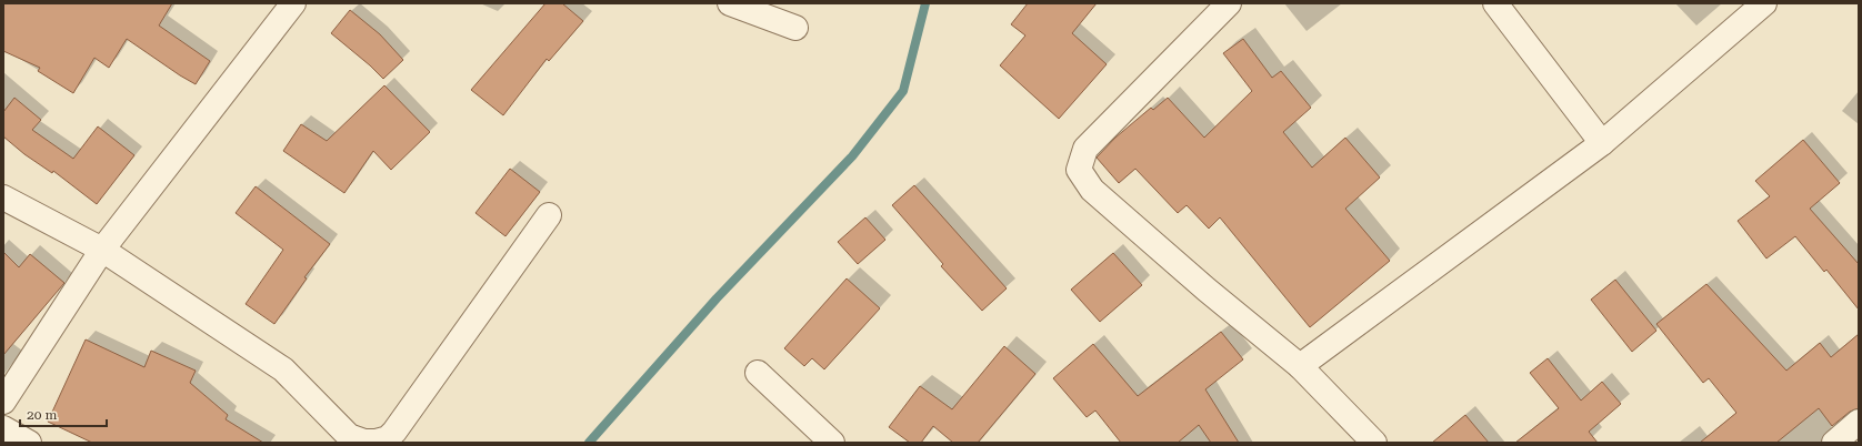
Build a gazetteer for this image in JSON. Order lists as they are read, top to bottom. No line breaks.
{"scale_bar":"20 m"}
